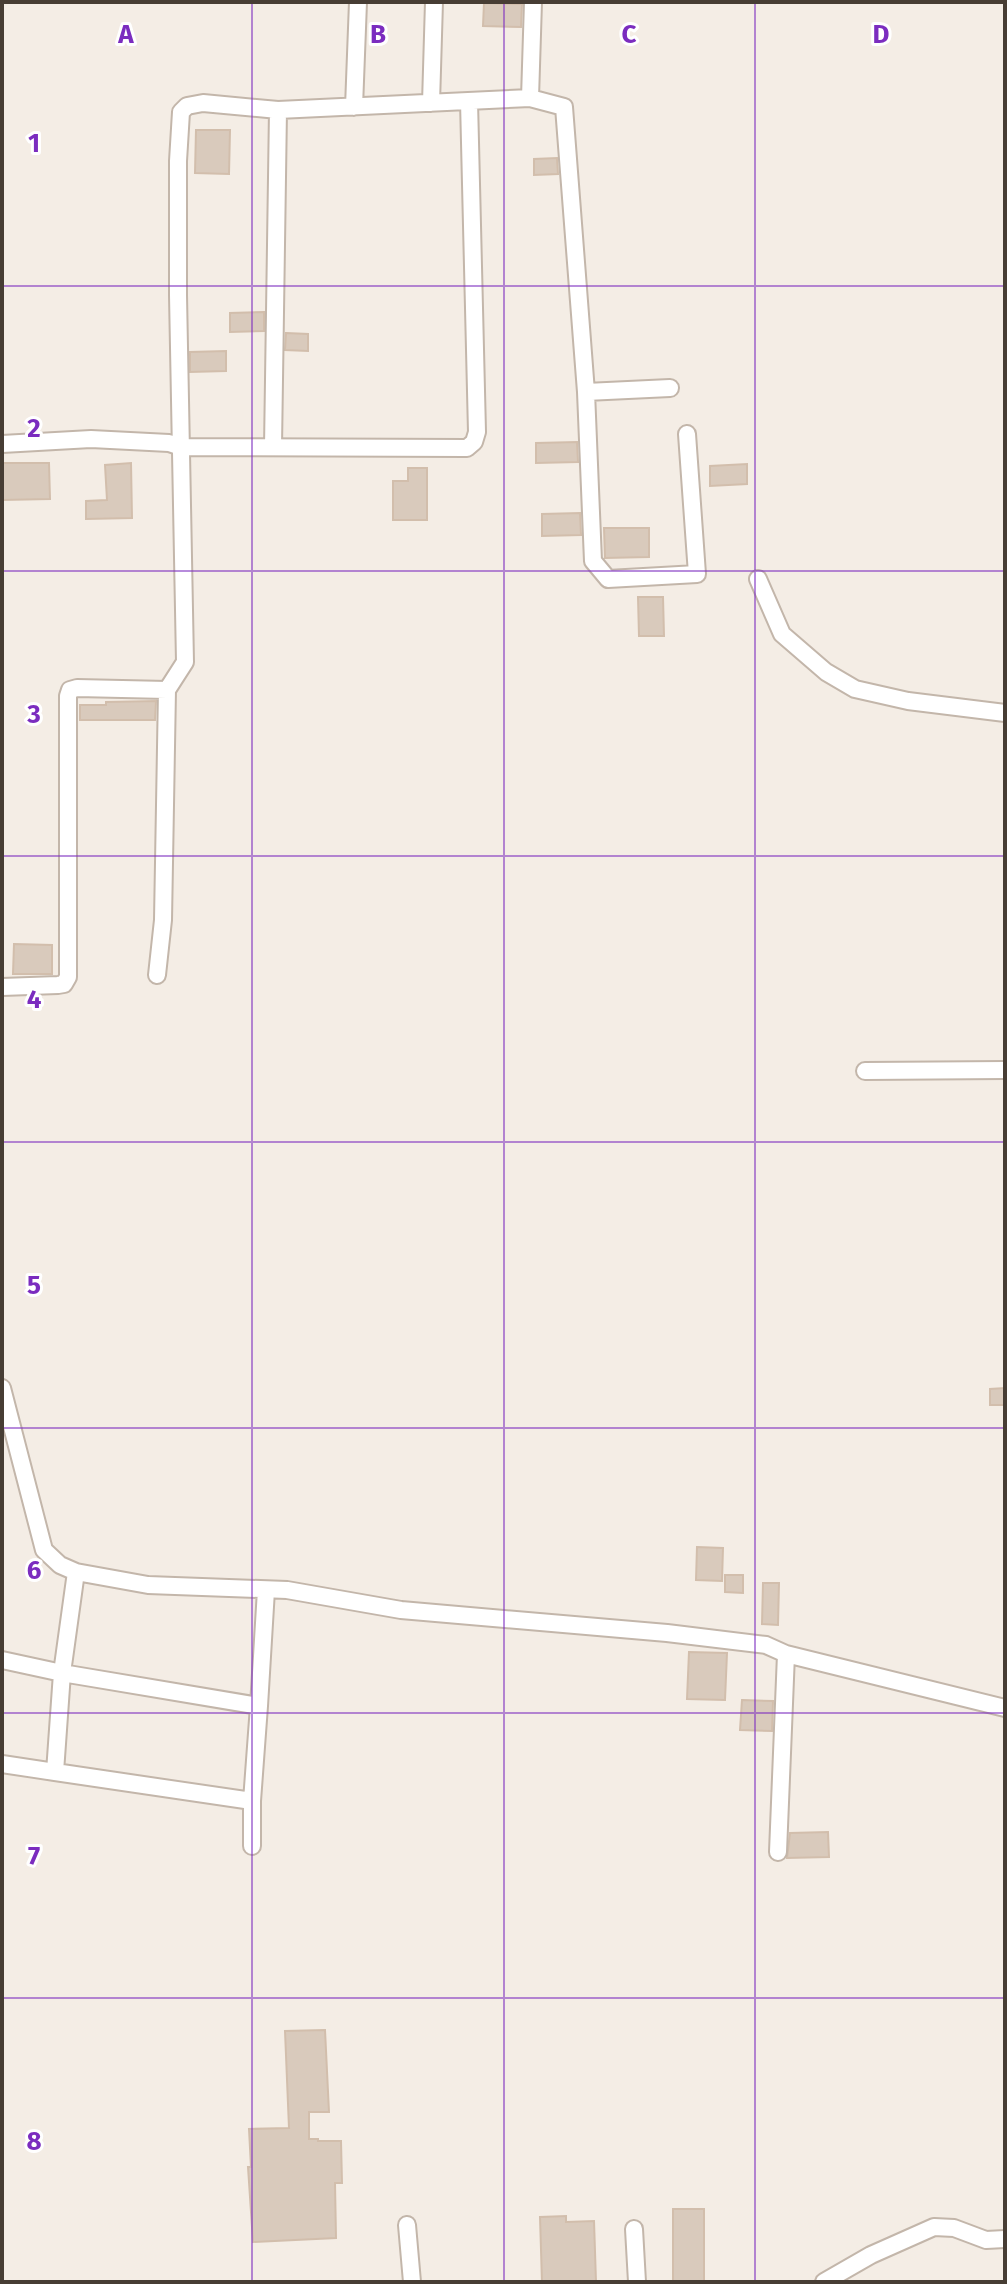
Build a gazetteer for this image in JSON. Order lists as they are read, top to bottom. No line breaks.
{"grid":{"columns":["A","B","C","D"],"rows":["1","2","3","4","5","6","7","8"]}}
